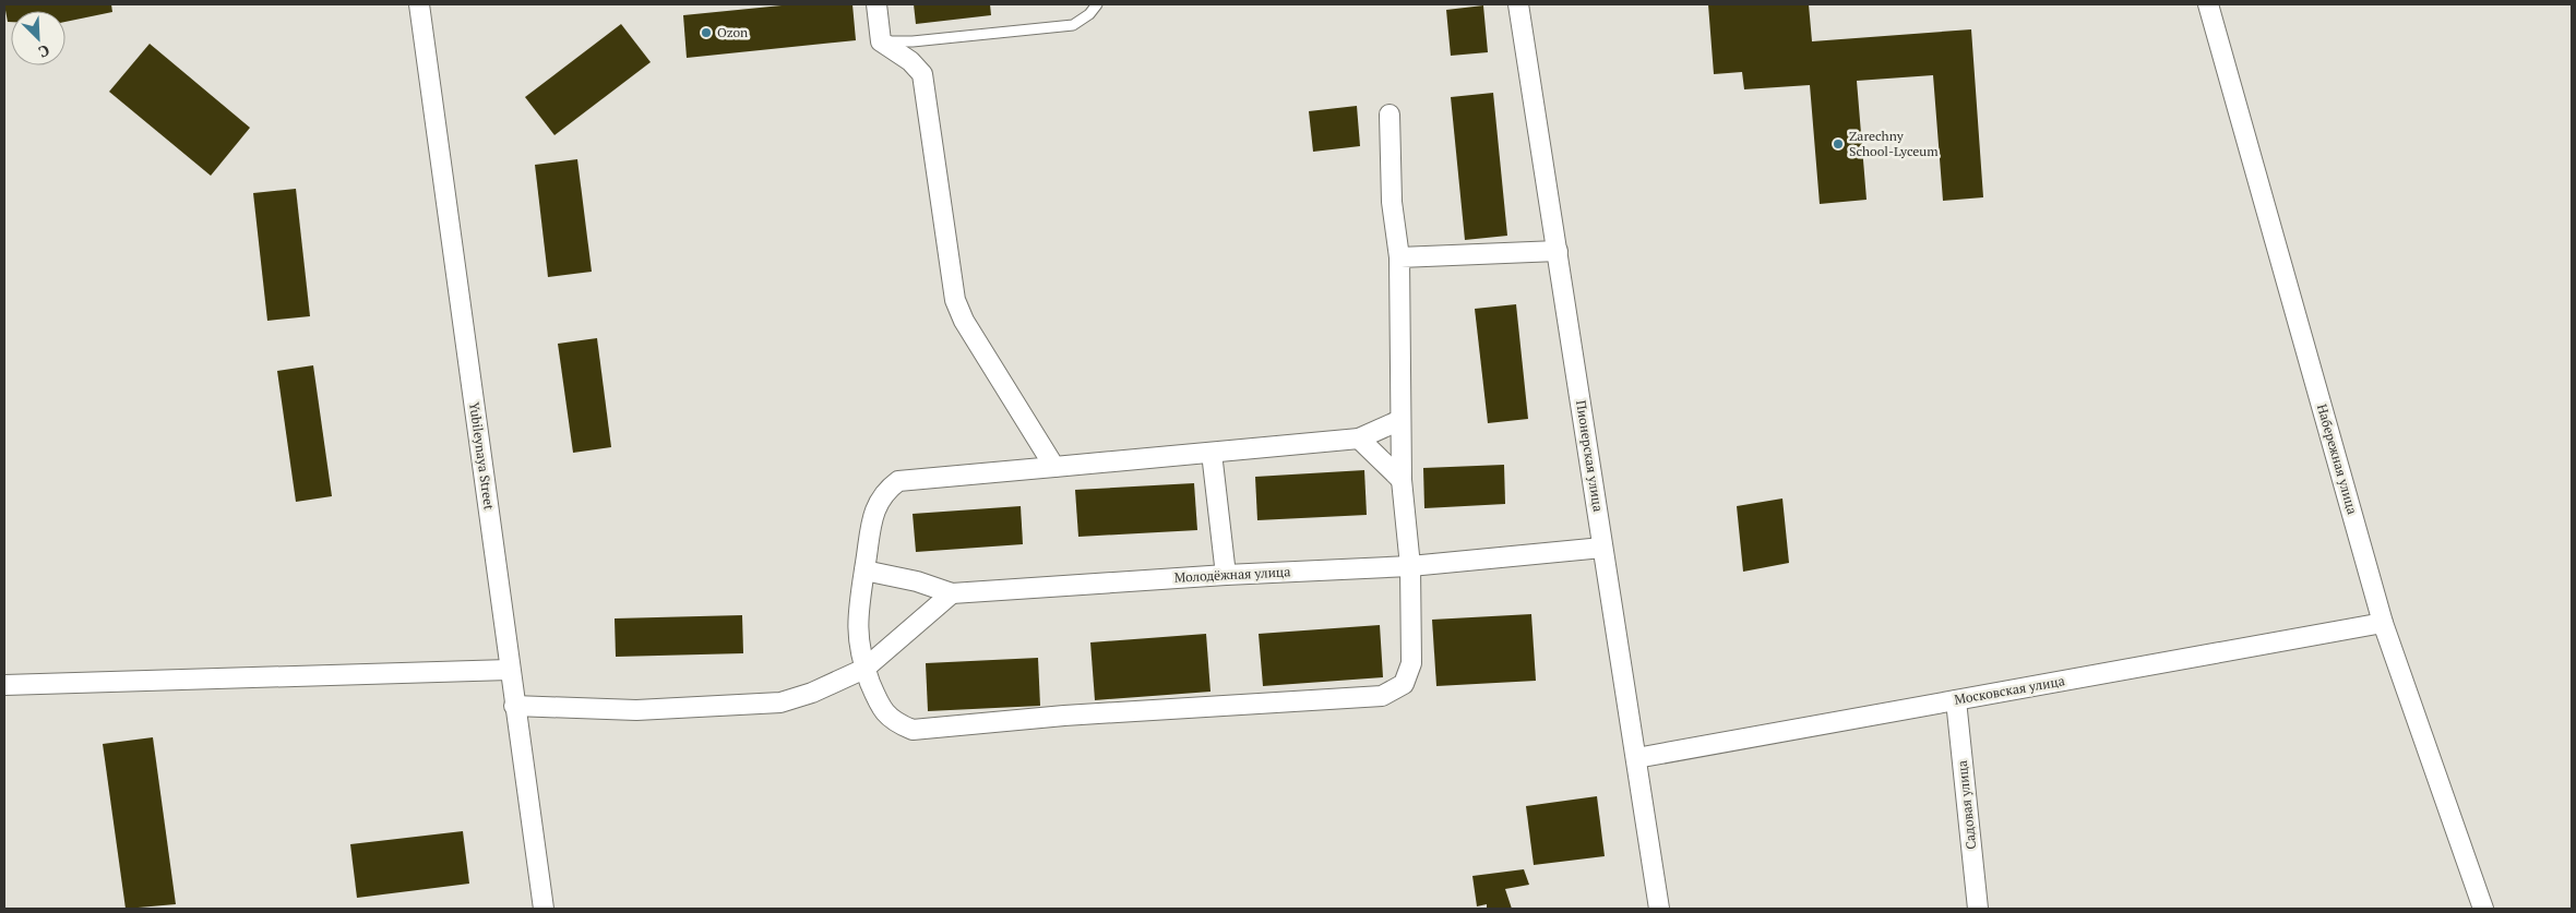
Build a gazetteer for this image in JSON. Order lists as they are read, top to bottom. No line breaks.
{"streets":{"street":["Yubileynaya Street","Пионерская улица","Набережная улица","Молодёжная улица","Московская улица","Садовая улица"]},"crossings":[["Пионерская улица","Молодёжная улица"],["Пионерская улица","Московская улица"],["Набережная улица","Московская улица"],["Московская улица","Садовая улица"]],"places":["Ozon","Zarechny School-Lyceum"],"north":"bottom right"}
